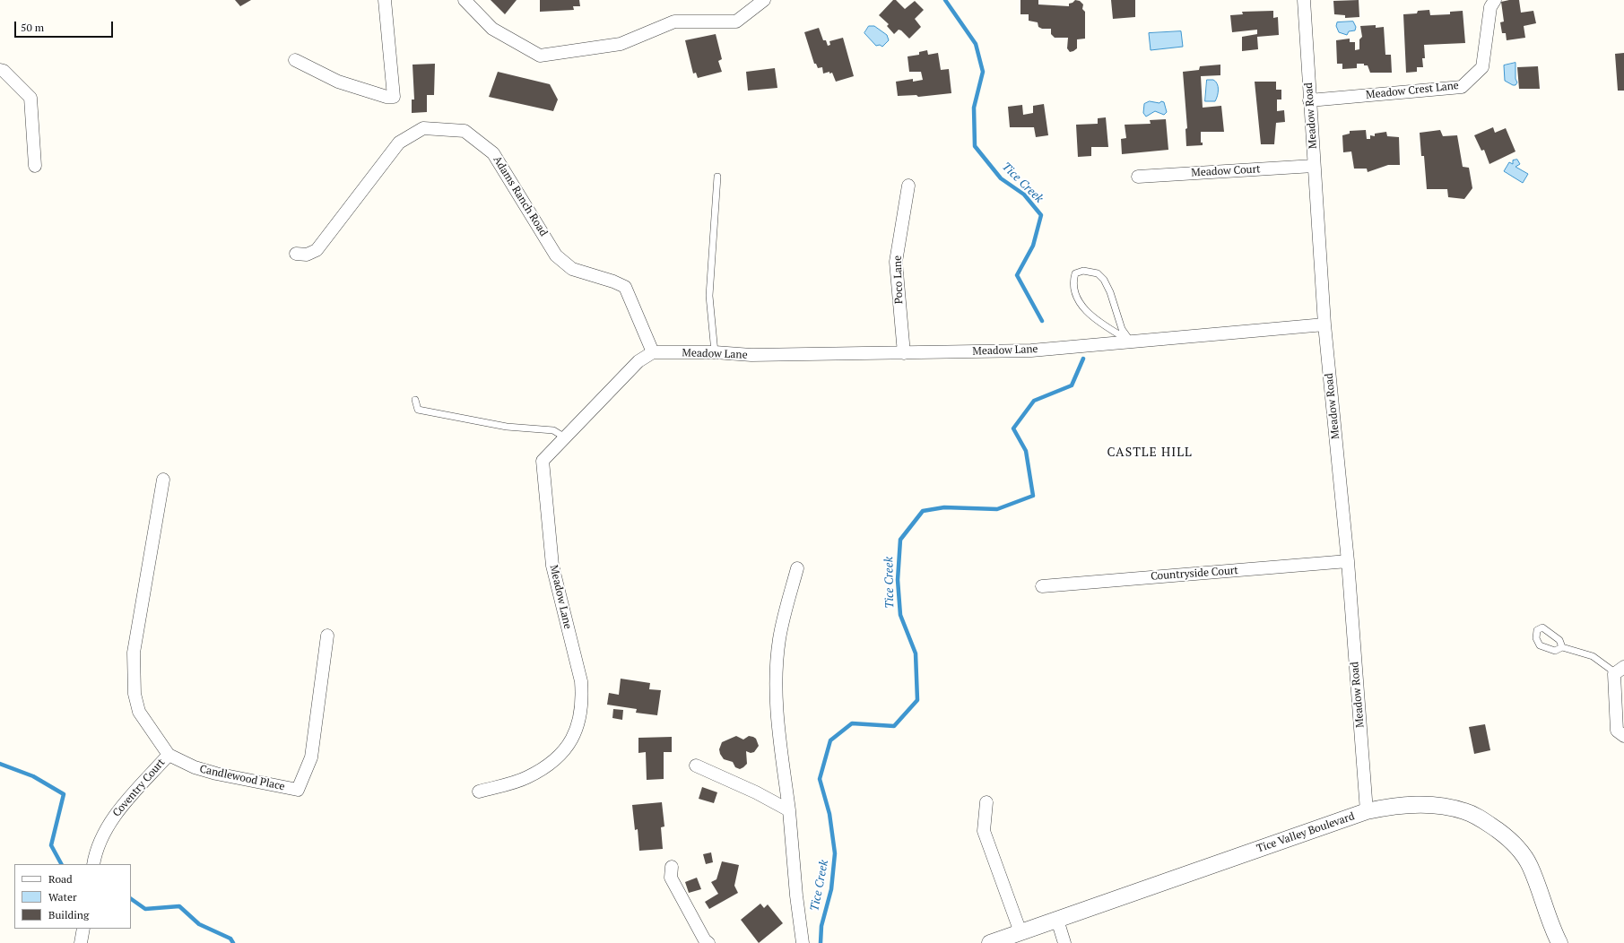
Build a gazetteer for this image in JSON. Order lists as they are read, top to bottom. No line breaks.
{"streets":{"street":["Meadow Crest Lane","Meadow Road","Meadow Court","Adams Ranch Road","Poco Lane","Meadow Lane","Countryside Court","Candlewood Place","Coventry Court","Tice Valley Boulevard"]},"crossings":[["Meadow Crest Lane","Meadow Road"],["Meadow Road","Meadow Court"],["Meadow Road","Meadow Lane"],["Meadow Road","Countryside Court"],["Meadow Road","Tice Valley Boulevard"],["Adams Ranch Road","Meadow Lane"],["Poco Lane","Meadow Lane"],["Candlewood Place","Coventry Court"]],"districts":["CASTLE HILL"],"water":["Tice Creek"],"legend":["Road","Water","Building"],"scale_bar":"50 m"}
